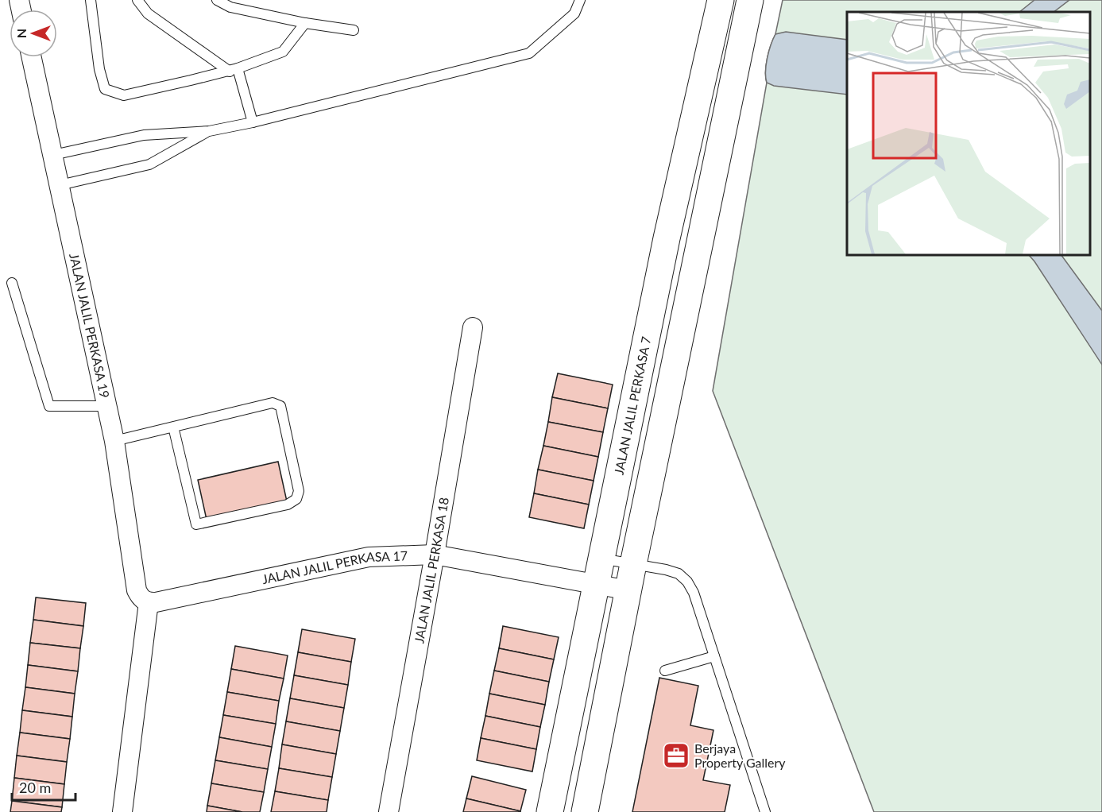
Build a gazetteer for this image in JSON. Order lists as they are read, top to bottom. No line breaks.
{"streets":{"street":["JALAN JALIL PERKASA 19","JALAN JALIL PERKASA 7","JALAN JALIL PERKASA 17","JALAN JALIL PERKASA 18"]},"crossings":[["JALAN JALIL PERKASA 19","JALAN JALIL PERKASA 17"],["JALAN JALIL PERKASA 7","JALAN JALIL PERKASA 17"],["JALAN JALIL PERKASA 17","JALAN JALIL PERKASA 18"]],"places":{"office":["Berjaya Property Gallery"]},"scale_bar":"20 m","north":"left"}
